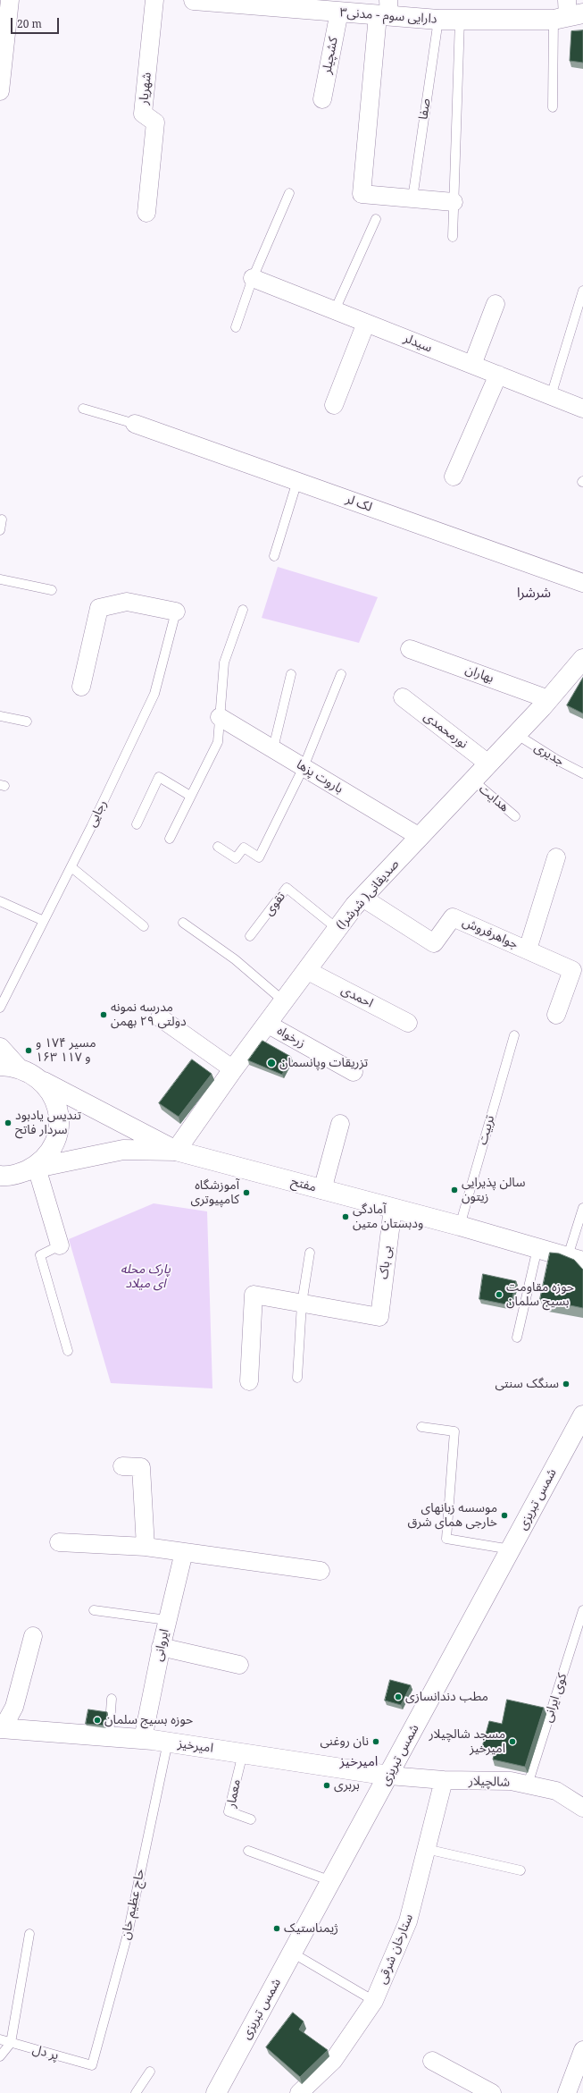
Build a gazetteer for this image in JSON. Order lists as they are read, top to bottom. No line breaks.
{"streets":{"main road":["دارایی سوم - مدنی۳","(شرشرا )صدیقانی","مفتح","شمس تبریزی","امیرخیز"],"street":["کشچیلر","شهریار","سیدلر","لک لر","بهاران","نورمحمدی","باروت پزها","جواهرفروش","احمدی","زرخواه","بی باک","ایروانی","شالچیلار","ستارخان شرقی"],"lane":["صفا","جدیری","هدایت","رجایی","تقوی","تربیت","کوی ایرانی","معمار","حاج عظیم خان","پر دل"]},"crossings":[["دارایی سوم - مدنی۳","کشچیلر"],["دارایی سوم - مدنی۳","صفا"],["بهاران","(شرشرا )صدیقانی"],["نورمحمدی","(شرشرا )صدیقانی"],["جدیری","(شرشرا )صدیقانی"],["باروت پزها","(شرشرا )صدیقانی"],["هدایت","(شرشرا )صدیقانی"],["(شرشرا )صدیقانی","تقوی"],["(شرشرا )صدیقانی","جواهرفروش"],["(شرشرا )صدیقانی","احمدی"],["(شرشرا )صدیقانی","زرخواه"],["(شرشرا )صدیقانی","مفتح"],["تربیت","مفتح"],["مفتح","بی باک"],["شمس تبریزی","امیرخیز"],["شمس تبریزی","شالچیلار"],["ایروانی","امیرخیز"],["کوی ایرانی","شالچیلار"],["امیرخیز","شالچیلار"],["امیرخیز","معمار"],["امیرخیز","حاج عظیم خان"],["شالچیلار","ستارخان شرقی"],["حاج عظیم خان","پر دل"]],"districts":["شرشرا","امیرخیز"],"parks":["پارک محله ای میلاد"],"places":["مدرسه نمونه دولتی ۲۹ بهمن","مسیر ۱۷۴ و ۱۶۳ و ۱۱۷","تزریقات وپانسمان","تندیس یادبود سردار فاتح","سالن پذیرایی زیتون","آموزشگاه کامپیوتری","آمادگی ودبستان متین","حوزه مقاومت بسیج سلمان","سنگک سنتی","موسسه زبانهای خارجی همای شرق","مطب دندانسازی","حوزه بسیج سلمان","نان روغنی","مسجد شالچیلار امیرخیز","بربری","ژیمناستیک"],"scale_bar":"20 m"}
